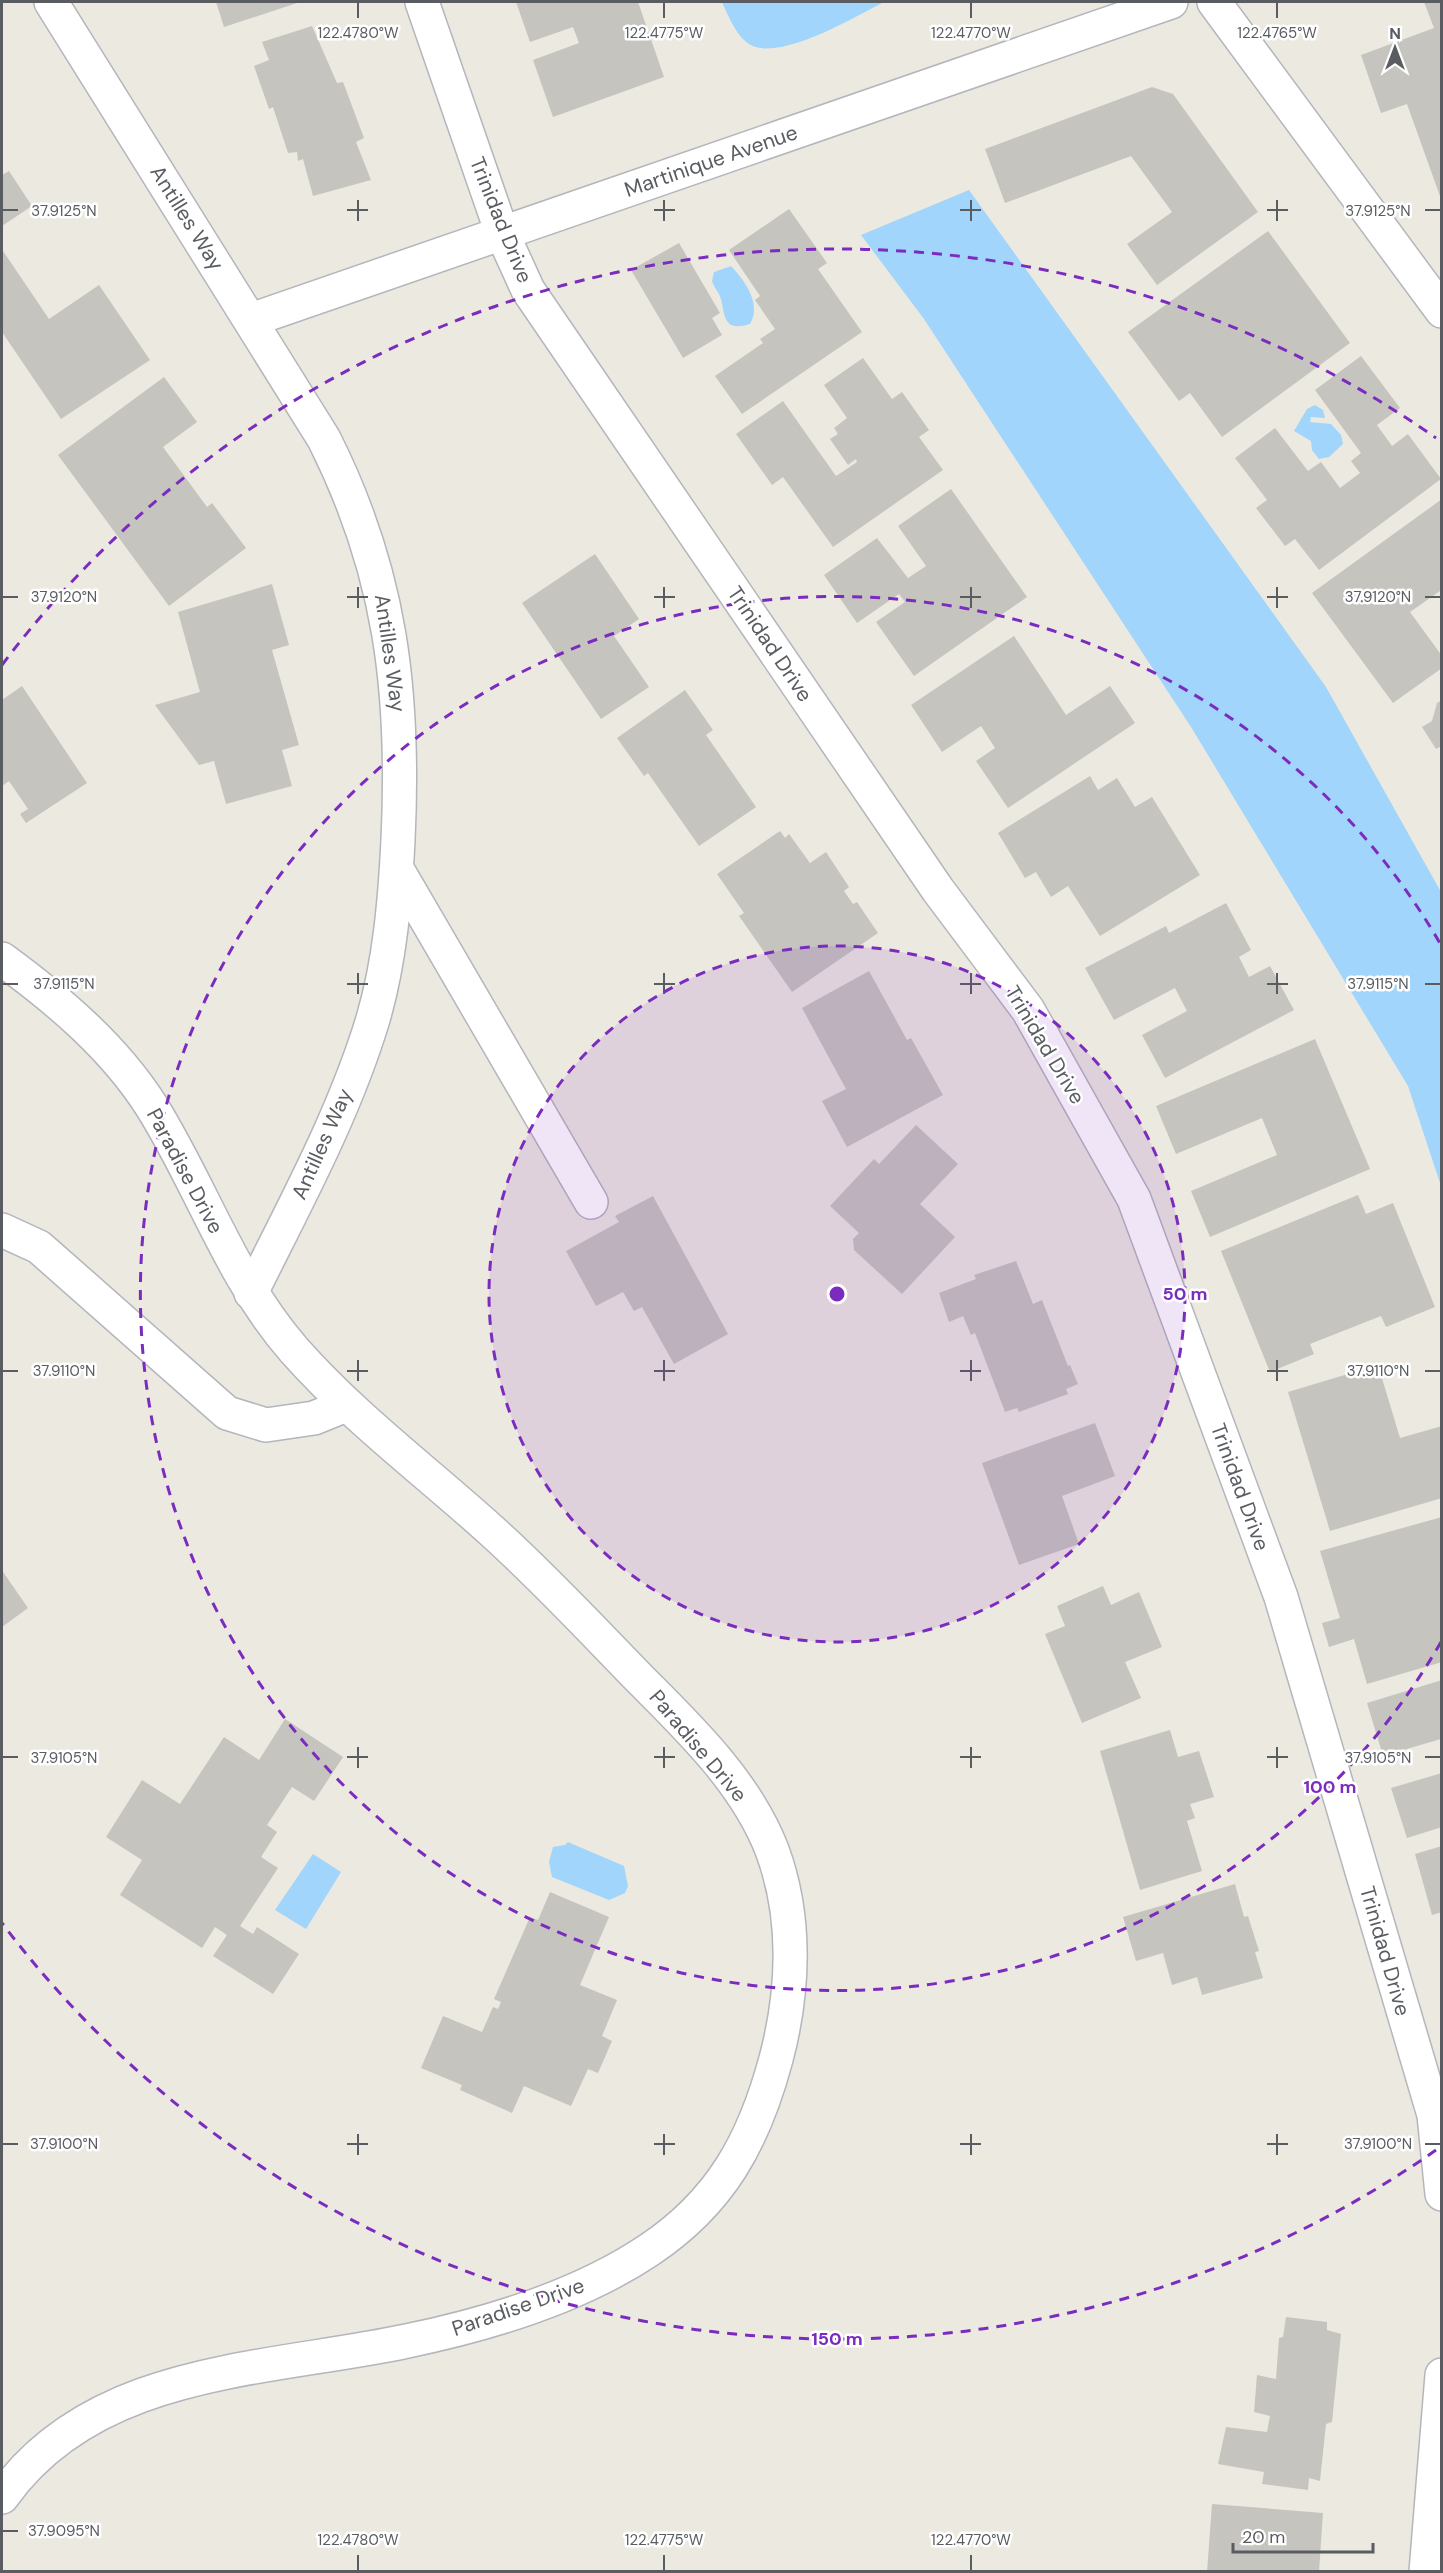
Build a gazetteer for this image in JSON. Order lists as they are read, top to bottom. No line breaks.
{"streets":{"street":["Martinique Avenue","Antilles Way","Trinidad Drive","Paradise Drive"]},"crossings":[["Martinique Avenue","Antilles Way"],["Martinique Avenue","Trinidad Drive"],["Antilles Way","Paradise Drive"]],"scale_bar":"20 m","north":"top","coordinates":["122.4780°W","122.4775°W","122.4770°W","122.4765°W","37.9125°N","37.9120°N","37.9115°N","37.9110°N","37.9105°N","37.9100°N","37.9095°N"],"rings":["50 m","100 m","150 m"]}
